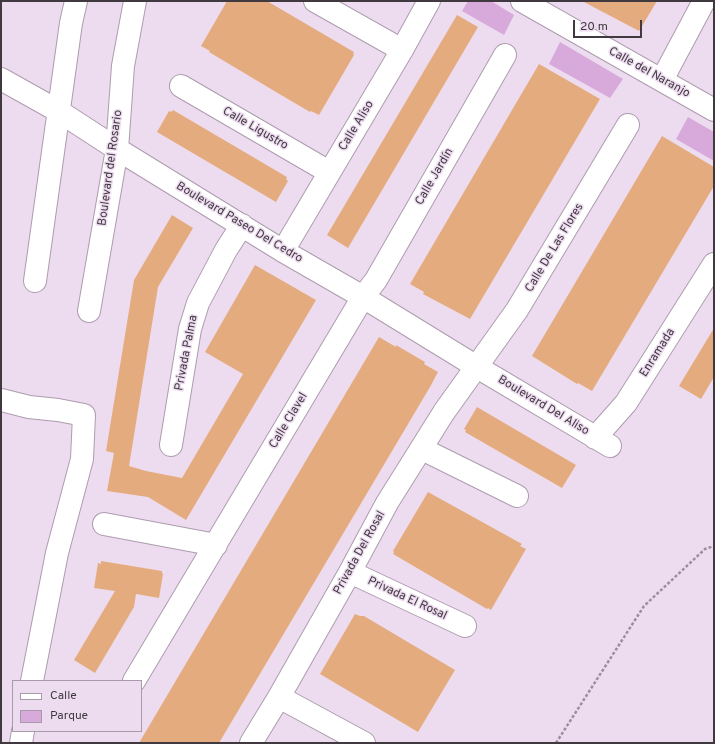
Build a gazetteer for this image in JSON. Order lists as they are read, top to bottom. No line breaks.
{"streets":{"street":["Calle del Naranjo","Calle Aliso","Calle Ligustro","Boulevard del Rosario","Calle Jardín","Boulevard Paseo Del Cedro","Calle De Las Flores","Privada Palma","Enramada","Boulevard Del Aliso","Calle Clavel","Privada Del Rosal","Privada El Rosal"]},"crossings":[["Calle Aliso","Calle Ligustro"],["Calle Aliso","Boulevard Paseo Del Cedro"],["Boulevard del Rosario","Boulevard Paseo Del Cedro"],["Calle Jardín","Boulevard Paseo Del Cedro"],["Calle Jardín","Calle Clavel"],["Boulevard Paseo Del Cedro","Calle De Las Flores"],["Boulevard Paseo Del Cedro","Privada Palma"],["Boulevard Paseo Del Cedro","Boulevard Del Aliso"],["Boulevard Paseo Del Cedro","Calle Clavel"],["Boulevard Paseo Del Cedro","Privada Del Rosal"],["Calle De Las Flores","Boulevard Del Aliso"],["Calle De Las Flores","Privada Del Rosal"],["Enramada","Boulevard Del Aliso"],["Boulevard Del Aliso","Privada Del Rosal"],["Privada Del Rosal","Privada El Rosal"]],"legend":["Calle","Parque"],"scale_bar":"20 m"}
